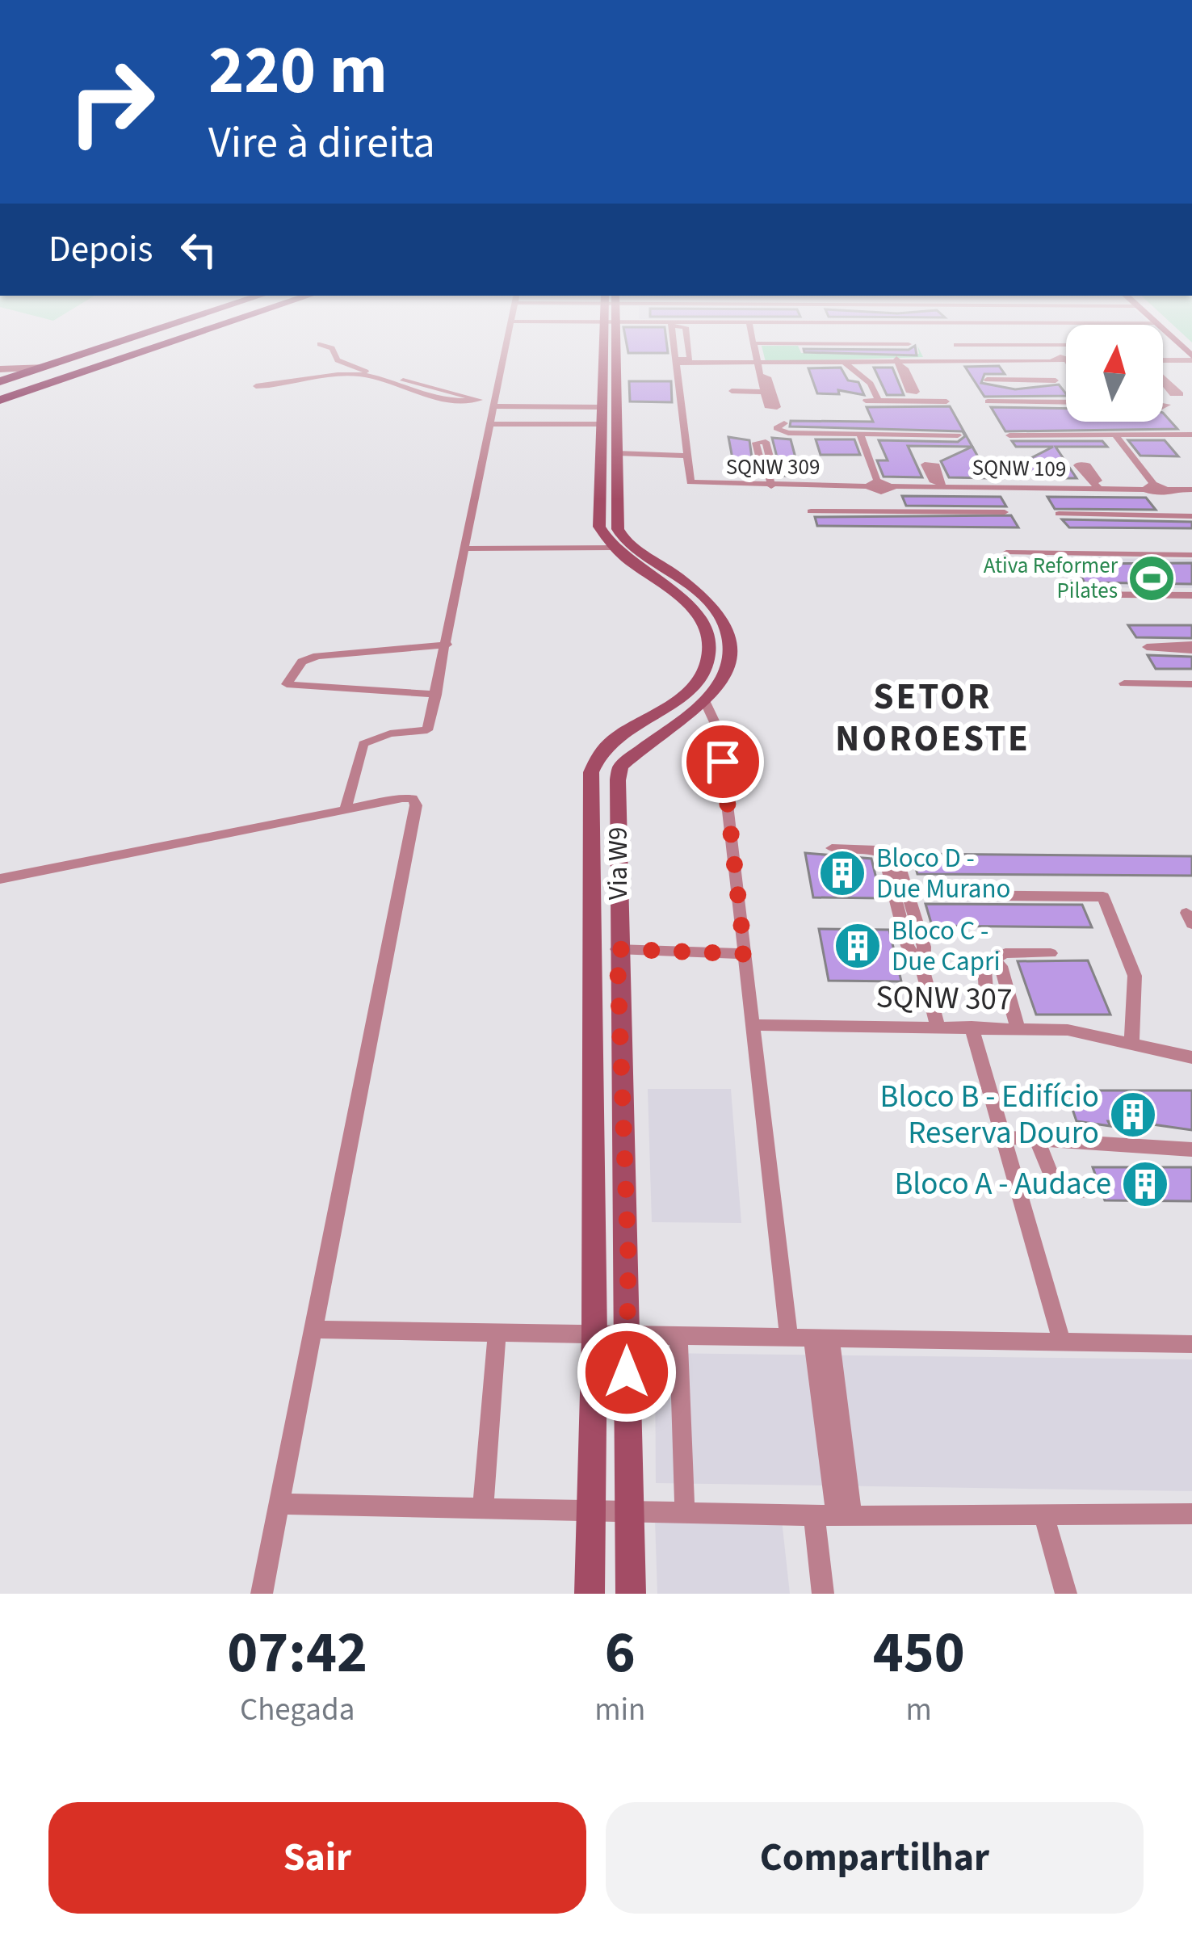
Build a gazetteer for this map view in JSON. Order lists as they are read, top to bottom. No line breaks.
{"streets":{"street":["SQNW 309","SQNW 109","Via W9","SQNW 307"]},"districts":["SETOR NOROESTE"],"places":{"sports":["Ativa Reformer Pilates"],"building":["Bloco D - Due Murano","Bloco C - Due Capri","Bloco B - Edifício Reserva Douro","Bloco A - Audace"]},"north":"top","page":{"turn":["220 m","Vire à direita"],"then":"Depois","eta":["07:42","Chegada","6","min","450","m"],"buttons":["Sair","Compartilhar"]}}
